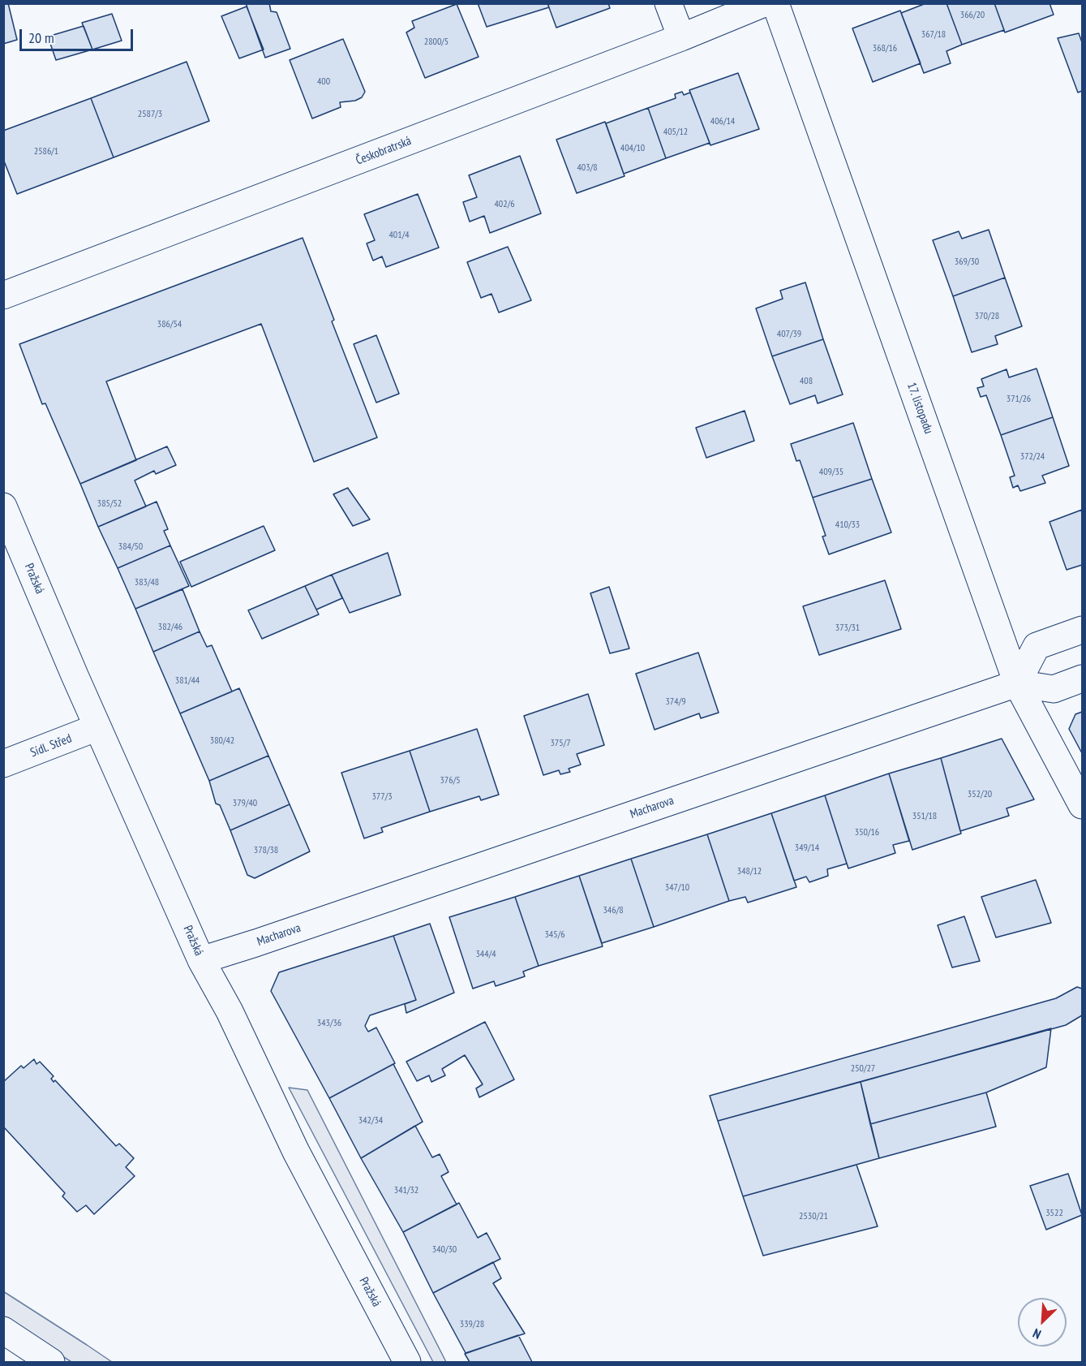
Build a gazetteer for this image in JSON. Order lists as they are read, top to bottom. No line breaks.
{"streets":{"street":["Českobratrská","17. listopadu","Pražská","Sídl. Střed","Macharova"]},"crossings":[["17. listopadu","Macharova"],["Pražská","Sídl. Střed"],["Pražská","Macharova"]],"house_numbers":["366/20","367/18","2800/5","368/16","400","2587/3","406/14","405/12","404/10","2586/1","403/8","402/6","401/4","369/30","370/28","386/54","407/39","408","371/26","372/24","409/35","385/52","410/33","384/50","383/48","382/46","373/31","381/44","374/9","380/42","375/7","376/5","352/20","377/3","379/40","351/18","350/16","349/14","378/38","348/12","347/10","346/8","345/6","344/4","343/36","250/27","342/34","341/32","3522","2530/21","340/30","339/28"],"scale_bar":"20 m","north":"bottom left"}
